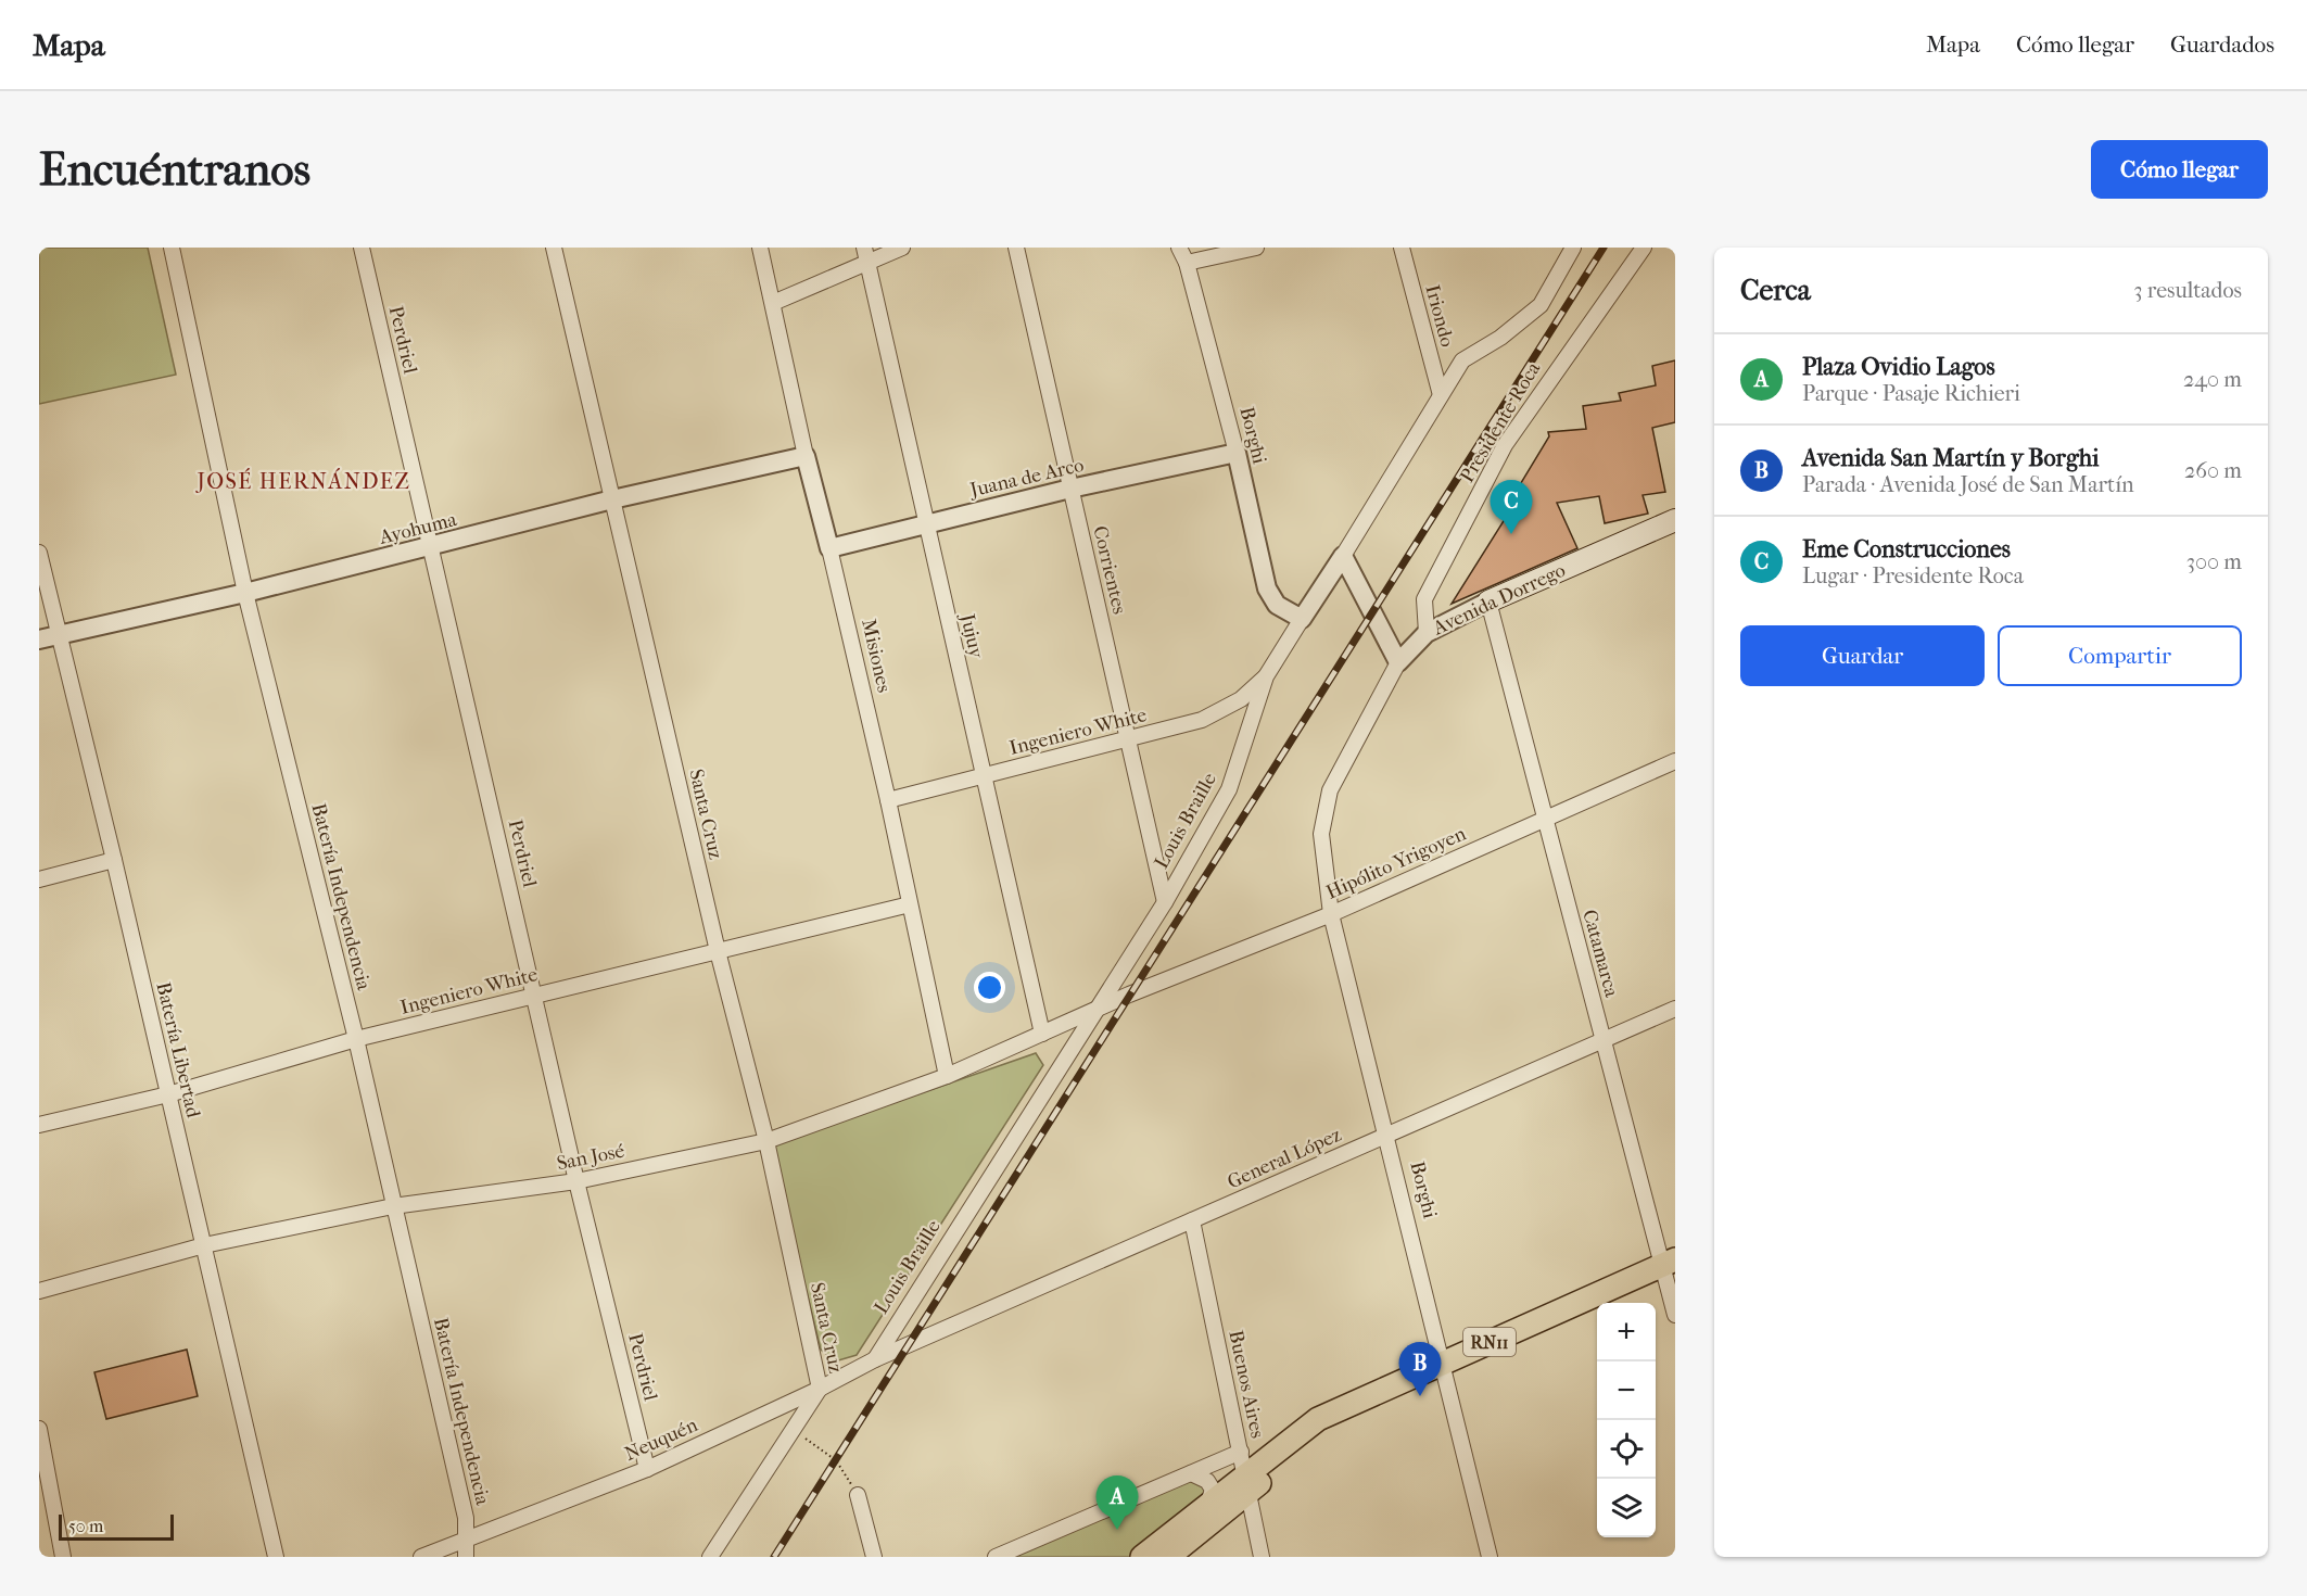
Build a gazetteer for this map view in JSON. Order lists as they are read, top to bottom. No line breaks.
{"streets":{"main road":["Avenida Dorrego","RN11"],"street":["Iriondo","Perdriel","Presidente Roca","Borghi","Juana de Arco","Ayohuma","Corrientes","Jujuy","Misiones","Ingeniero White","Santa Cruz","Louis Braille","Hipólito Yrigoyen","Batería Independencia","Catamarca","Batería Libertad","San José","General López","Buenos Aires","Neuquén"]},"crossings":[["Iriondo","Louis Braille"],["Perdriel","Ayohuma"],["Perdriel","Ingeniero White"],["Perdriel","San José"],["Perdriel","Neuquén"],["Presidente Roca","Avenida Dorrego"],["Borghi","Juana de Arco"],["Borghi","Avenida Dorrego"],["Borghi","Louis Braille"],["Borghi","Hipólito Yrigoyen"],["Borghi","General López"],["Borghi","RN11"],["Juana de Arco","Corrientes"],["Juana de Arco","Jujuy"],["Juana de Arco","Misiones"],["Ayohuma","Misiones"],["Ayohuma","Santa Cruz"],["Ayohuma","Batería Independencia"],["Ayohuma","Batería Libertad"],["Corrientes","Ingeniero White"],["Corrientes","Louis Braille"],["Avenida Dorrego","Catamarca"],["Jujuy","Ingeniero White"],["Jujuy","San José"],["Misiones","Ingeniero White"],["Misiones","San José"],["Ingeniero White","Santa Cruz"],["Ingeniero White","Louis Braille"],["Ingeniero White","Batería Independencia"],["Ingeniero White","Batería Libertad"],["Santa Cruz","San José"],["Santa Cruz","Neuquén"],["Louis Braille","San José"],["Louis Braille","Neuquén"],["Hipólito Yrigoyen","Catamarca"],["Hipólito Yrigoyen","San José"],["Batería Independencia","San José"],["Batería Independencia","Neuquén"],["Catamarca","General López"],["Catamarca","RN11"],["Batería Libertad","San José"],["General López","Buenos Aires"],["General López","Neuquén"],["RN11","Buenos Aires"]],"districts":["JOSÉ HERNÁNDEZ"],"scale_bar":"50 m","page":{"header":"Mapa","nav":["Mapa","Cómo llegar","Guardados"],"buttons":["Cómo llegar",["Guardar","Compartir"]],"title":"Encuéntranos","heading":["Cerca","3 resultados"],"list":[{"mark":"A","name":"Plaza Ovidio Lagos","note":"Parque · Pasaje Richieri","value":"240 m"},{"mark":"B","name":"Avenida San Martín y Borghi","note":"Parada · Avenida José de San Martín","value":"260 m"},{"mark":"C","name":"Eme Construcciones","note":"Lugar · Presidente Roca","value":"300 m"}],"pins":["C","B","A"],"map_buttons":["+","−"],"scale":"50 m"}}
